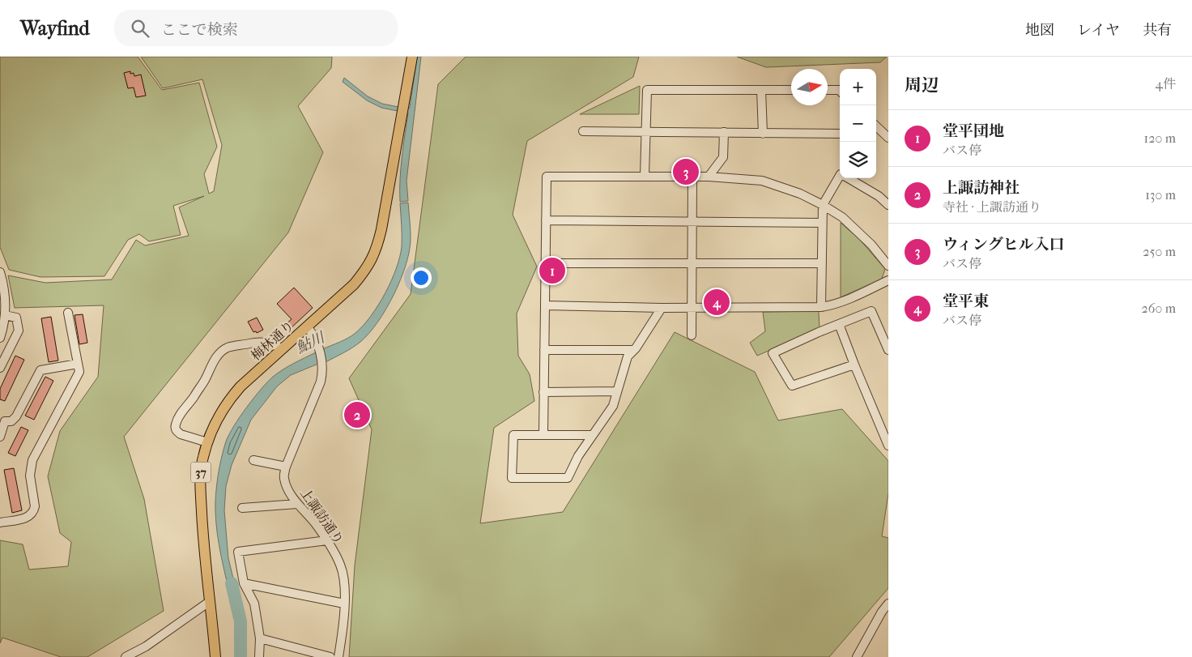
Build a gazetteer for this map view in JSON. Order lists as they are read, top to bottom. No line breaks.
{"streets":{"main road":["梅林通り","37"],"street":["上諏訪通り"]},"crossings":[["梅林通り","上諏訪通り"]],"water":["鮎川"],"north":"right","page":{"header":"Wayfind","search":"ここで検索","nav":["地図","レイヤ","共有"],"heading":["周辺","4件"],"map_buttons":["+","−"],"list":[{"mark":"1","name":"堂平団地","note":"バス停","value":"120 m"},{"mark":"2","name":"上諏訪神社","note":"寺社 · 上諏訪通り","value":"130 m"},{"mark":"3","name":"ウィングヒル入口","note":"バス停","value":"250 m"},{"mark":"4","name":"堂平東","note":"バス停","value":"260 m"}],"pins":["3","1","4","2"]}}
